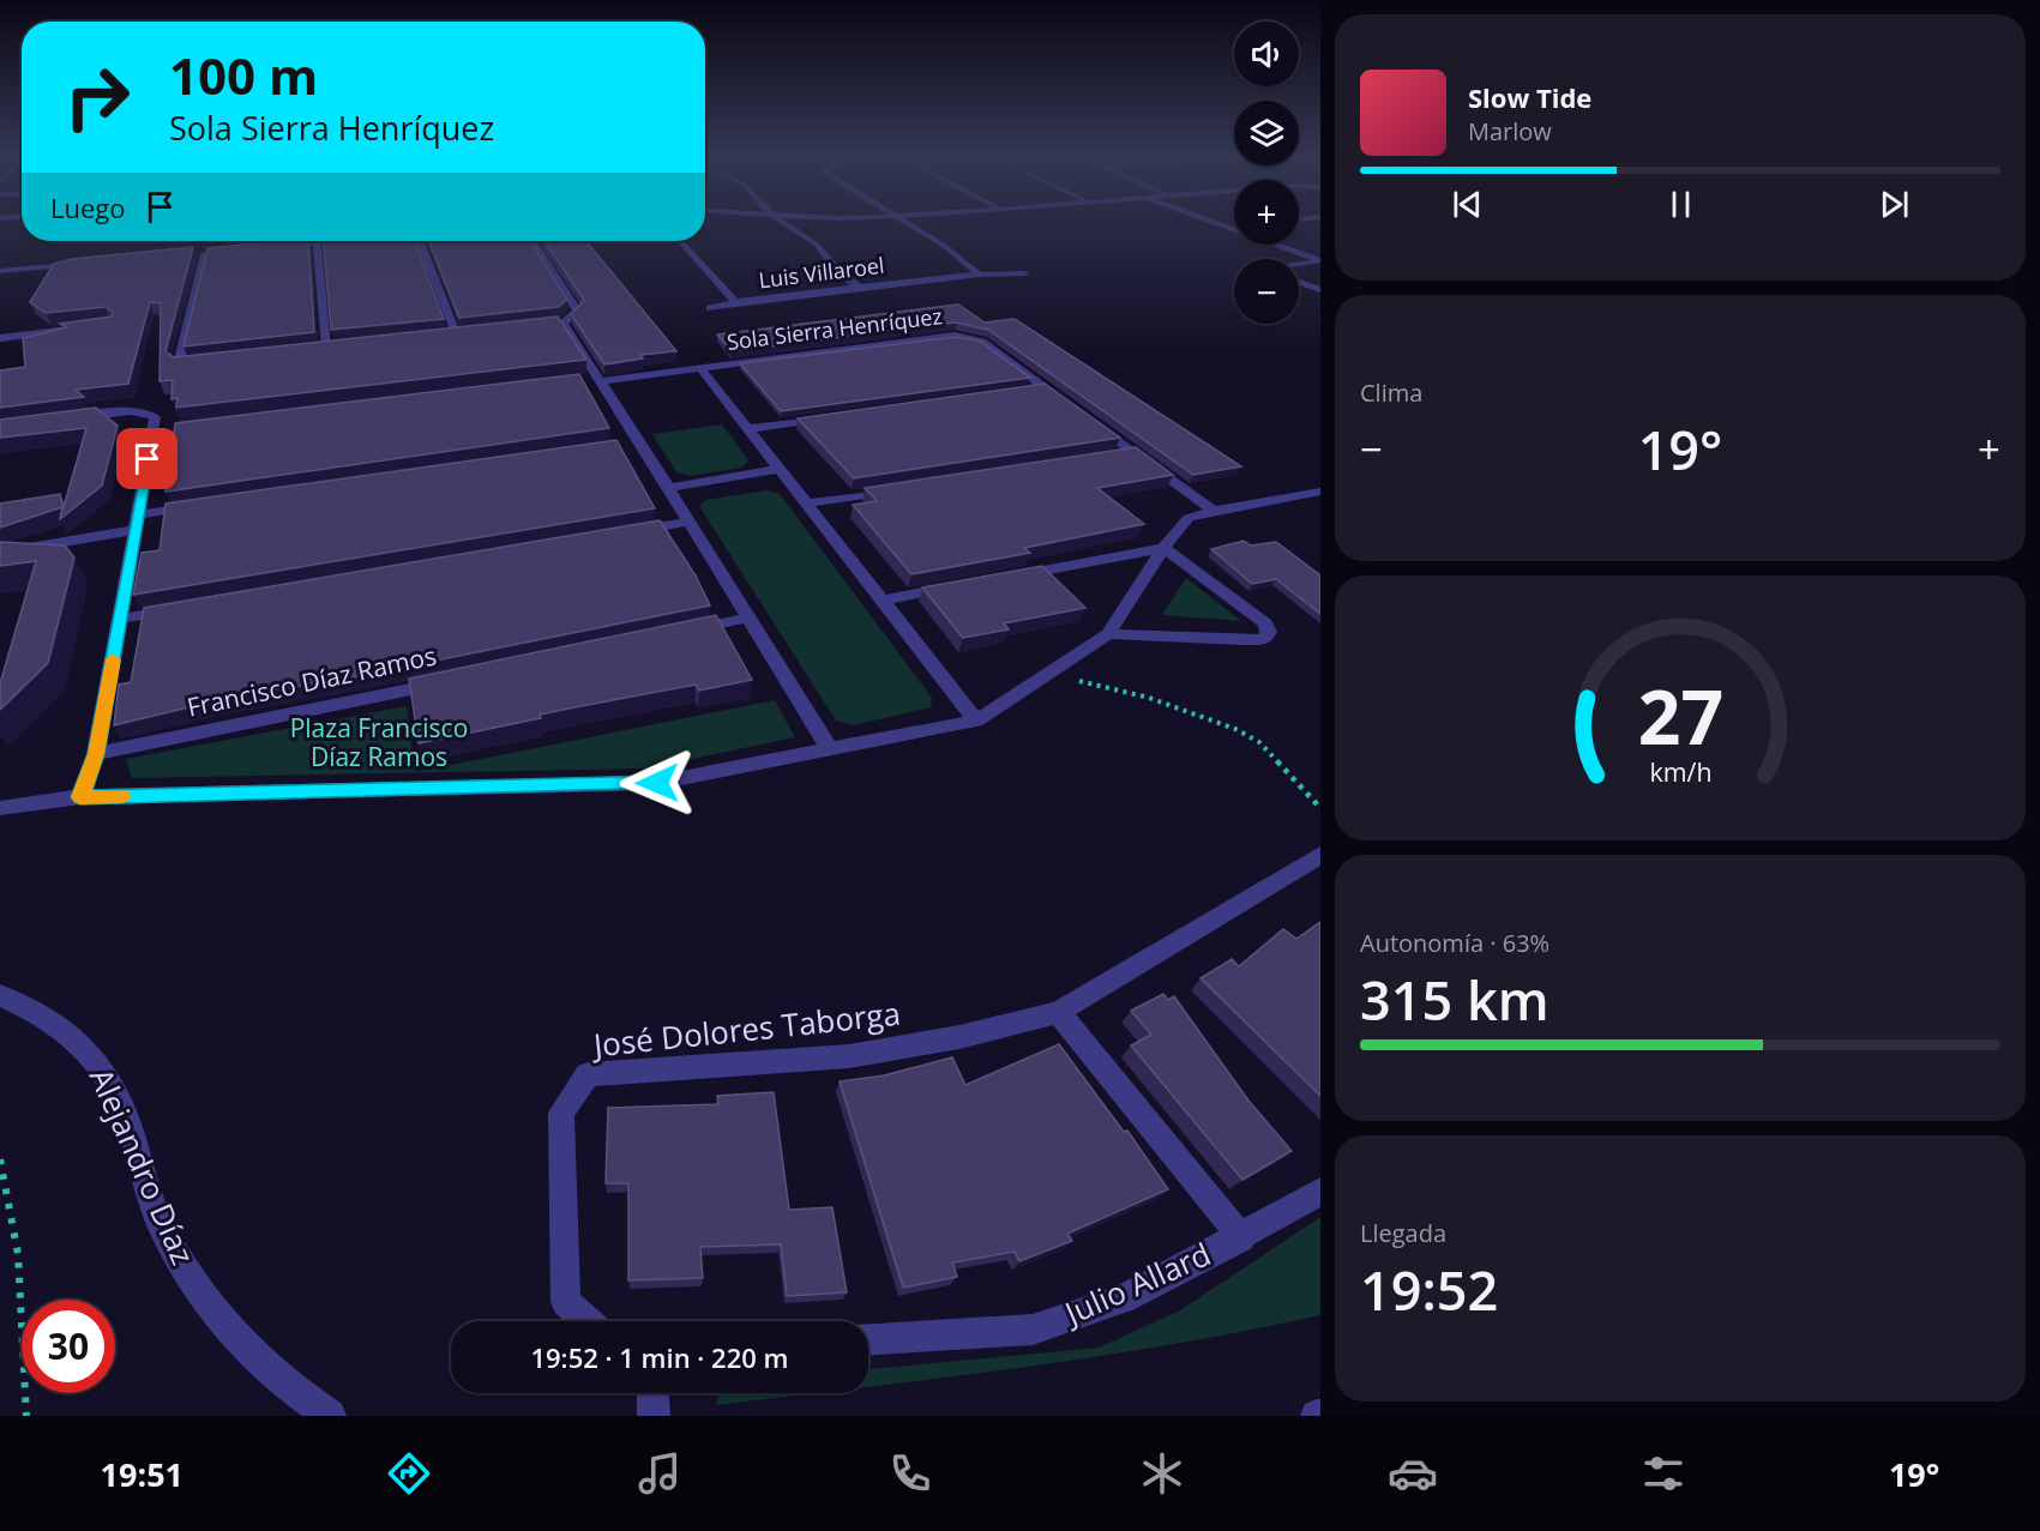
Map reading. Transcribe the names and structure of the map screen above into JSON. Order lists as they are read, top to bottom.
{
  "streets": {
    "street": [
      "Luis Villaroel",
      "Sola Sierra Henríquez",
      "Francisco Díaz Ramos",
      "José Dolores Taborga",
      "Alejandro Díaz",
      "Julio Allard"
    ]
  },
  "parks": ["Plaza Francisco Díaz Ramos"],
  "page": {
    "map_buttons": ["+", "−"],
    "turn": ["100 m", "Sola Sierra Henríquez"],
    "song": ["Slow Tide", "Marlow"],
    "then": "Luego",
    "tile": [
      "Clima",
      ["Autonomía · 63%", "315 km"],
      ["Llegada", "19:52"]
    ],
    "heat": ["−", "19°", "+"],
    "limit": "30",
    "trip": "19:52 · 1 min · 220 m",
    "tabs": ["19:51", "19°"],
    "gauge": ["27", "km/h"]
  }
}
